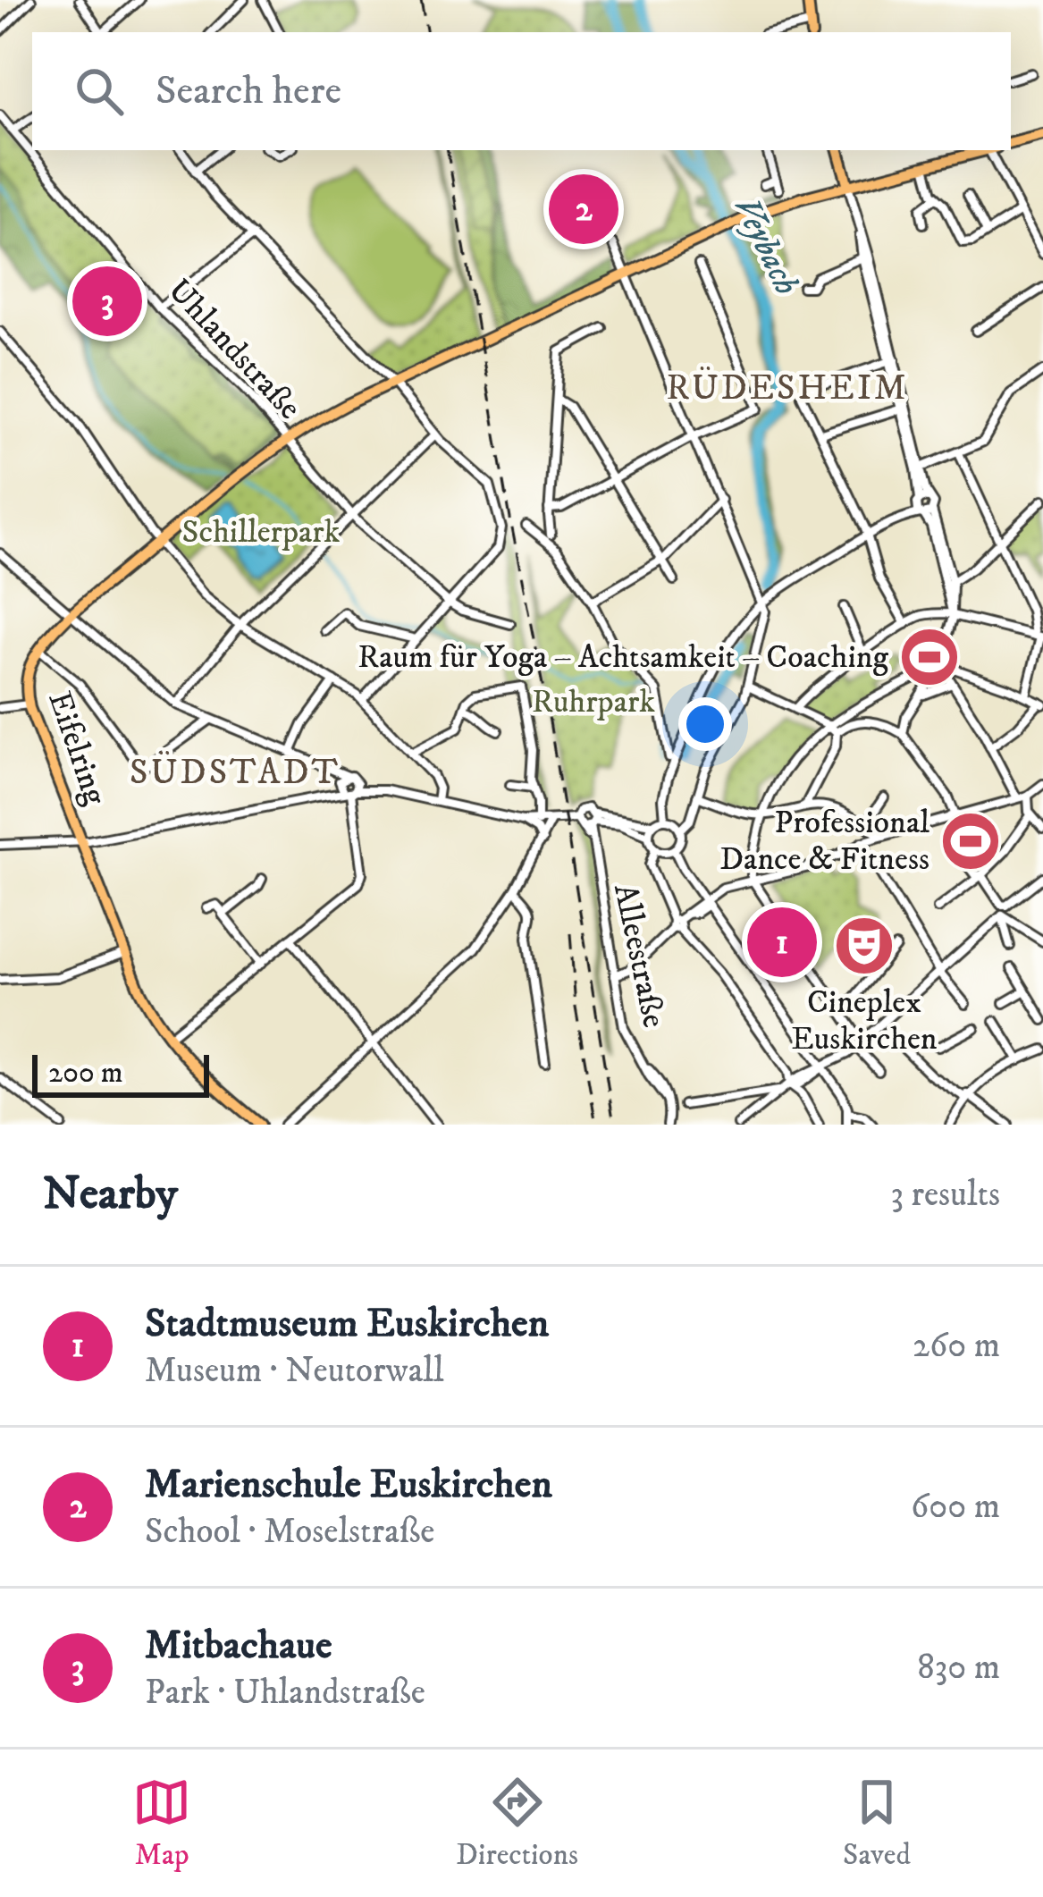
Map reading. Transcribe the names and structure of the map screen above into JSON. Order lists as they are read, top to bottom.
{
  "streets": {
    "main road": ["Eifelring"],
    "street": ["Uhlandstraße", "Alleestraße"]
  },
  "crossings": [
    ["Uhlandstraße", "Eifelring"]
  ],
  "districts": ["RÜDESHEIM", "SÜDSTADT"],
  "water": ["Veybach"],
  "parks": ["Schillerpark", "Ruhrpark"],
  "places": {
    "sports": ["Raum für Yoga – Achtsamkeit – Coaching", "Professional Dance & Fitness"],
    "theatre": ["Cineplex Euskirchen"]
  },
  "scale_bar": "200 m",
  "page": {
    "search": "Search here",
    "pins": ["2", "3", "1"],
    "scale": "200 m",
    "heading": ["Nearby", "3 results"],
    "list": [
      {
        "mark": "1",
        "name": "Stadtmuseum Euskirchen",
        "note": "Museum · Neutorwall",
        "value": "260 m"
      },
      {
        "mark": "2",
        "name": "Marienschule Euskirchen",
        "note": "School · Moselstraße",
        "value": "600 m"
      },
      {
        "mark": "3",
        "name": "Mitbachaue",
        "note": "Park · Uhlandstraße",
        "value": "830 m"
      }
    ],
    "nav": ["Map", "Directions", "Saved"]
  }
}
